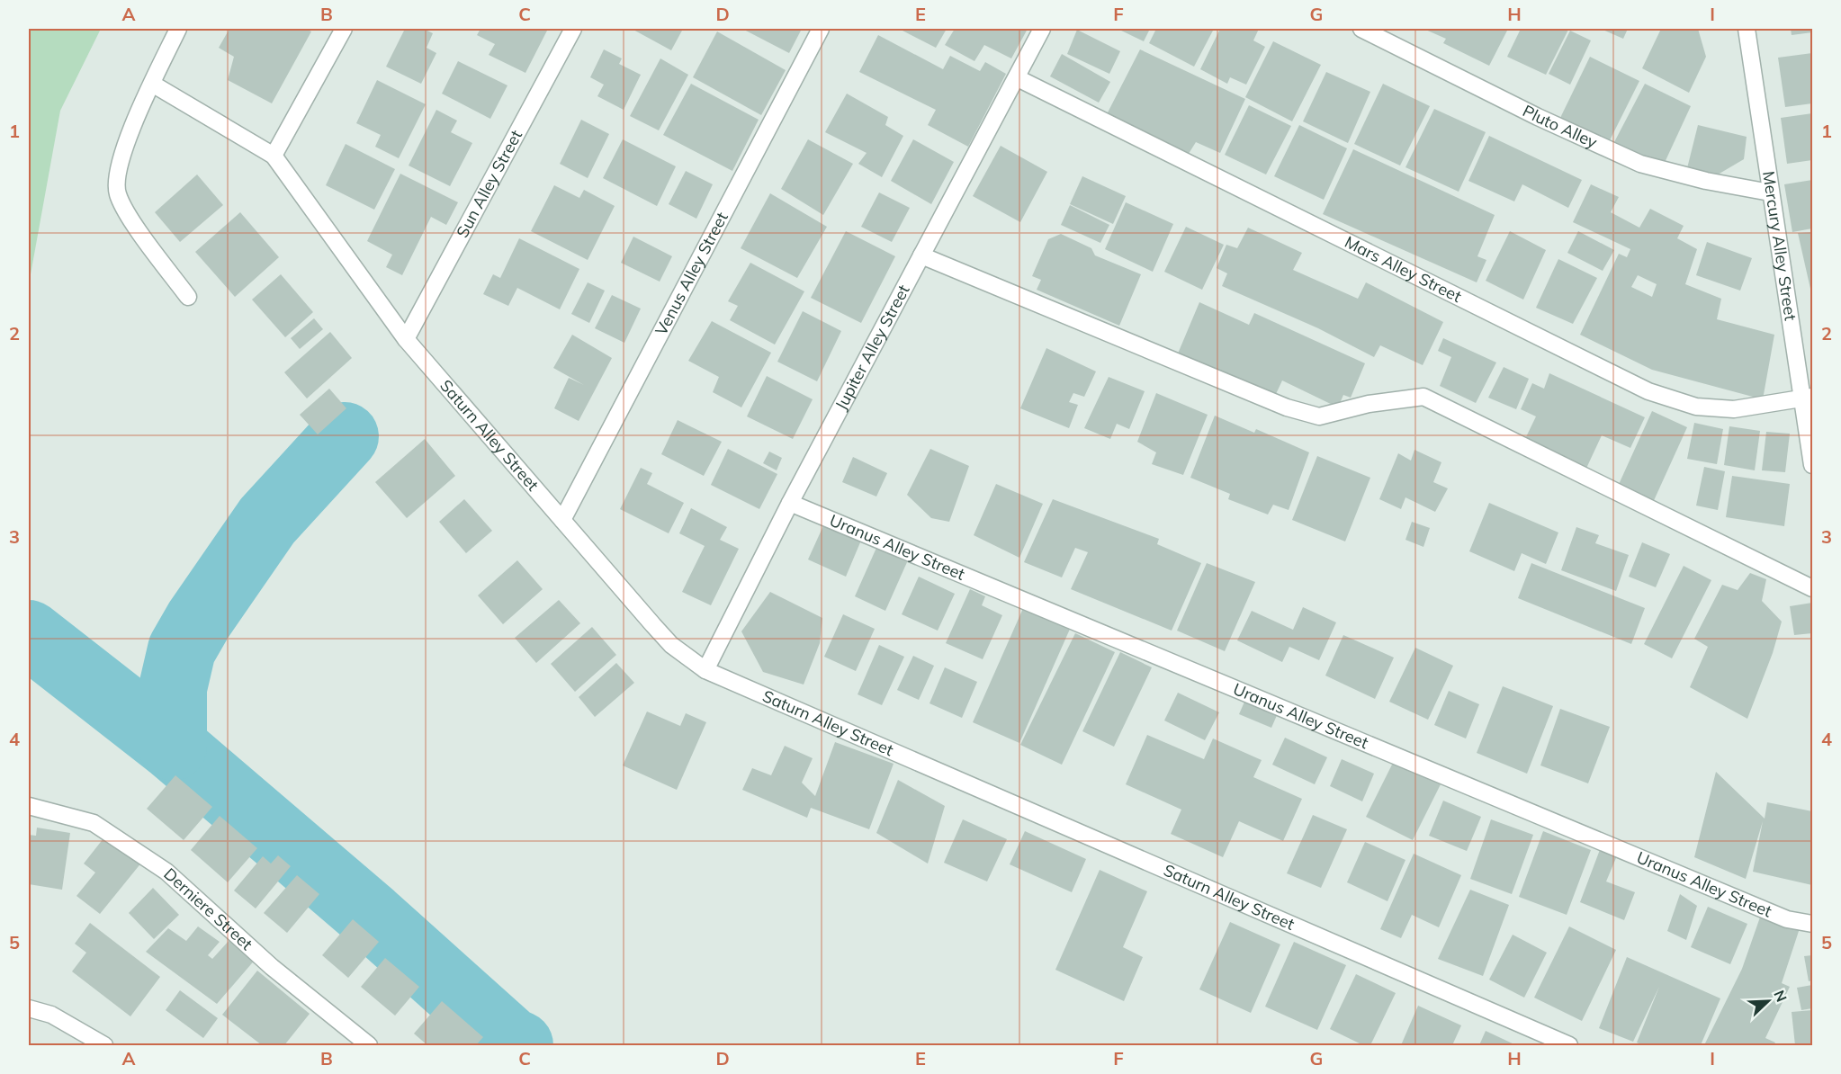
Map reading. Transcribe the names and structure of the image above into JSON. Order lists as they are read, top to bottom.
{
  "streets": {
    "street": [
      "Pluto Alley",
      "Sun Alley Street",
      "Mercury Alley Street",
      "Mars Alley Street",
      "Venus Alley Street",
      "Jupiter Alley Street",
      "Saturn Alley Street",
      "Uranus Alley Street",
      "Derniere Street"
    ]
  },
  "crossings": [
    ["Pluto Alley", "Mercury Alley Street"],
    ["Sun Alley Street", "Saturn Alley Street"],
    ["Mercury Alley Street", "Mars Alley Street"],
    ["Mars Alley Street", "Jupiter Alley Street"],
    ["Venus Alley Street", "Saturn Alley Street"],
    ["Jupiter Alley Street", "Saturn Alley Street"],
    ["Jupiter Alley Street", "Uranus Alley Street"]
  ],
  "north": "top right",
  "grid": {
    "columns": [
      "A",
      "B",
      "C",
      "D",
      "E",
      "F",
      "G",
      "H",
      "I"
    ],
    "rows": [
      "1",
      "2",
      "3",
      "4",
      "5"
    ]
  }
}
